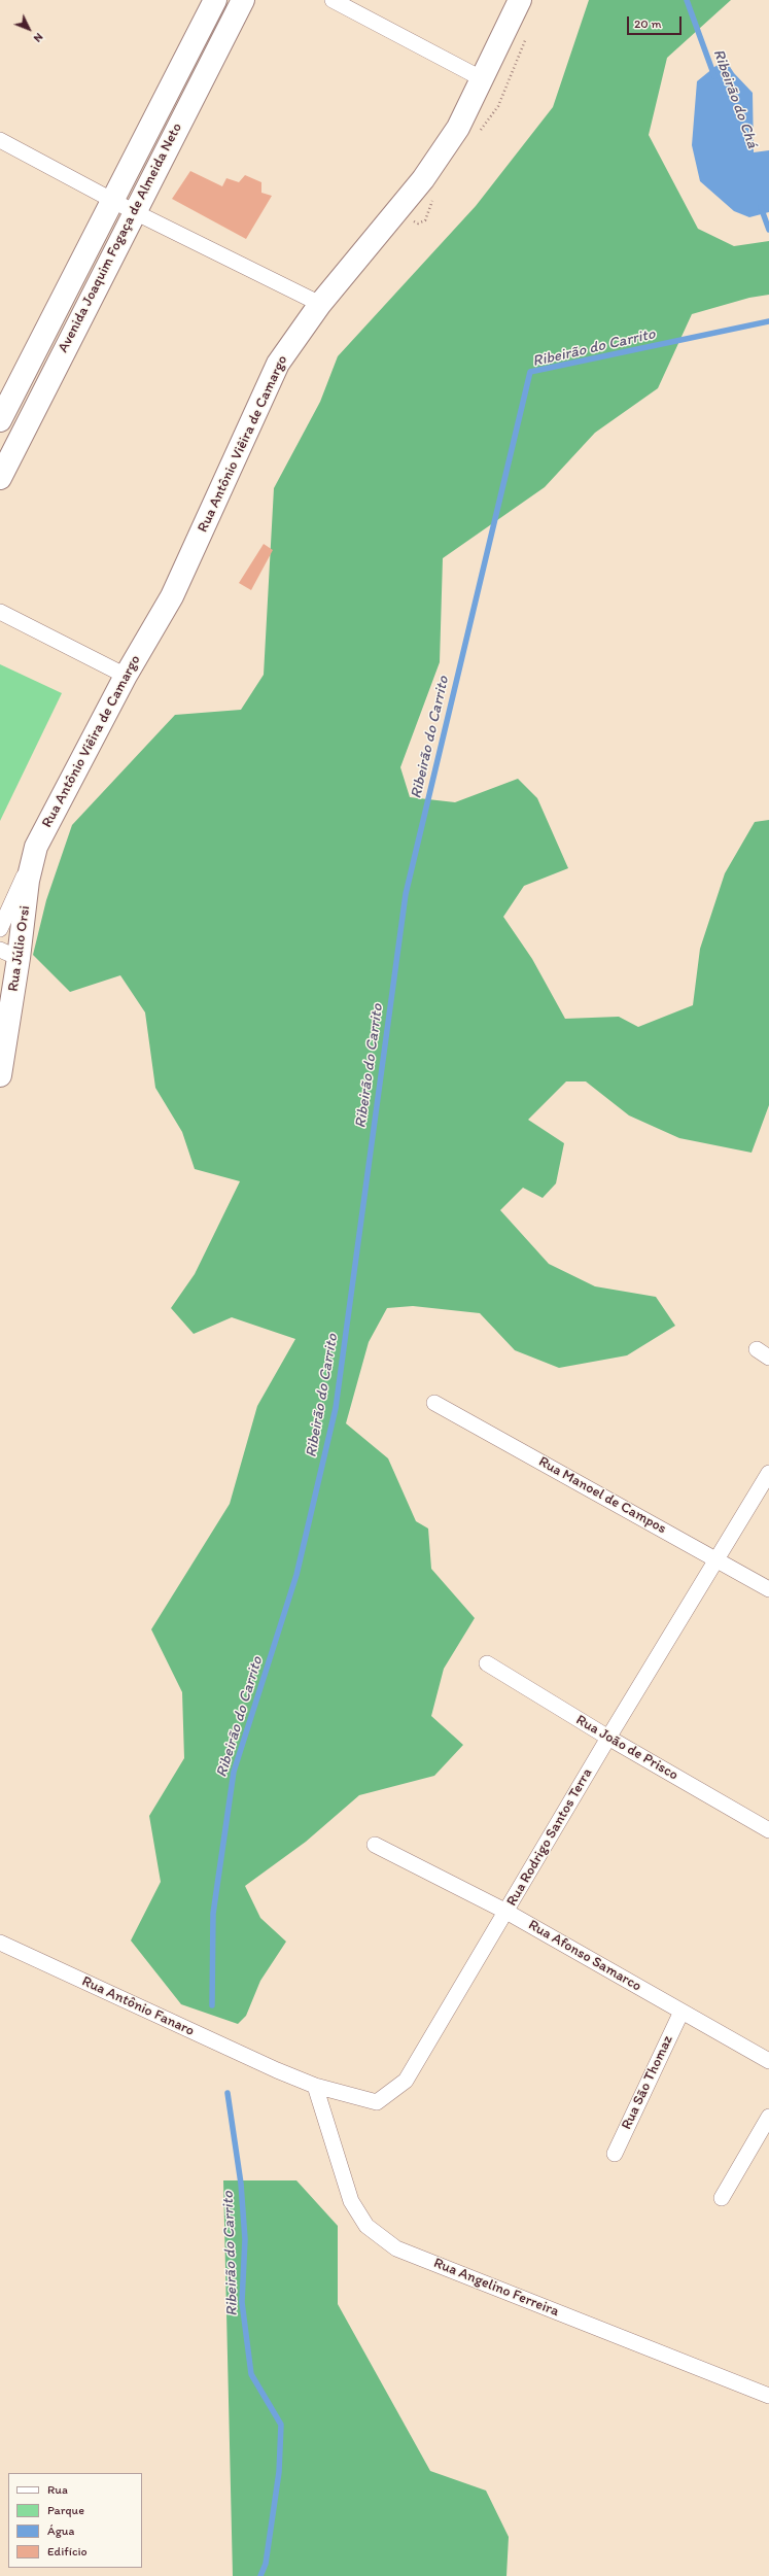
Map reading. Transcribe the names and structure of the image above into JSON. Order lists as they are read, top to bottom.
{
  "streets": {
    "main road": ["Avenida Joaquim Fogaça de Almeida Neto", "Rua Antônio Viêira de Camargo", "Rua Júlio Orsi"],
    "street": [
      "Rua Manoel de Campos",
      "Rua João de Prisco",
      "Rua Rodrigo Santos Terra",
      "Rua Afonso Samarco",
      "Rua Antônio Fanaro",
      "Rua São Thomaz",
      "Rua Angelino Ferreira"
    ]
  },
  "crossings": [
    ["Rua Antônio Viêira de Camargo", "Rua Júlio Orsi"],
    ["Rua Manoel de Campos", "Rua Rodrigo Santos Terra"],
    ["Rua João de Prisco", "Rua Rodrigo Santos Terra"],
    ["Rua Rodrigo Santos Terra", "Rua Afonso Samarco"],
    ["Rua Rodrigo Santos Terra", "Rua Antônio Fanaro"],
    ["Rua Rodrigo Santos Terra", "Rua Angelino Ferreira"],
    ["Rua Afonso Samarco", "Rua São Thomaz"]
  ],
  "water": ["Ribeirão do Chá", "Ribeirão do Carrito"],
  "legend": [
    "Rua",
    "Parque",
    "Água",
    "Edifício"
  ],
  "scale_bar": "20 m",
  "north": "bottom right"
}
